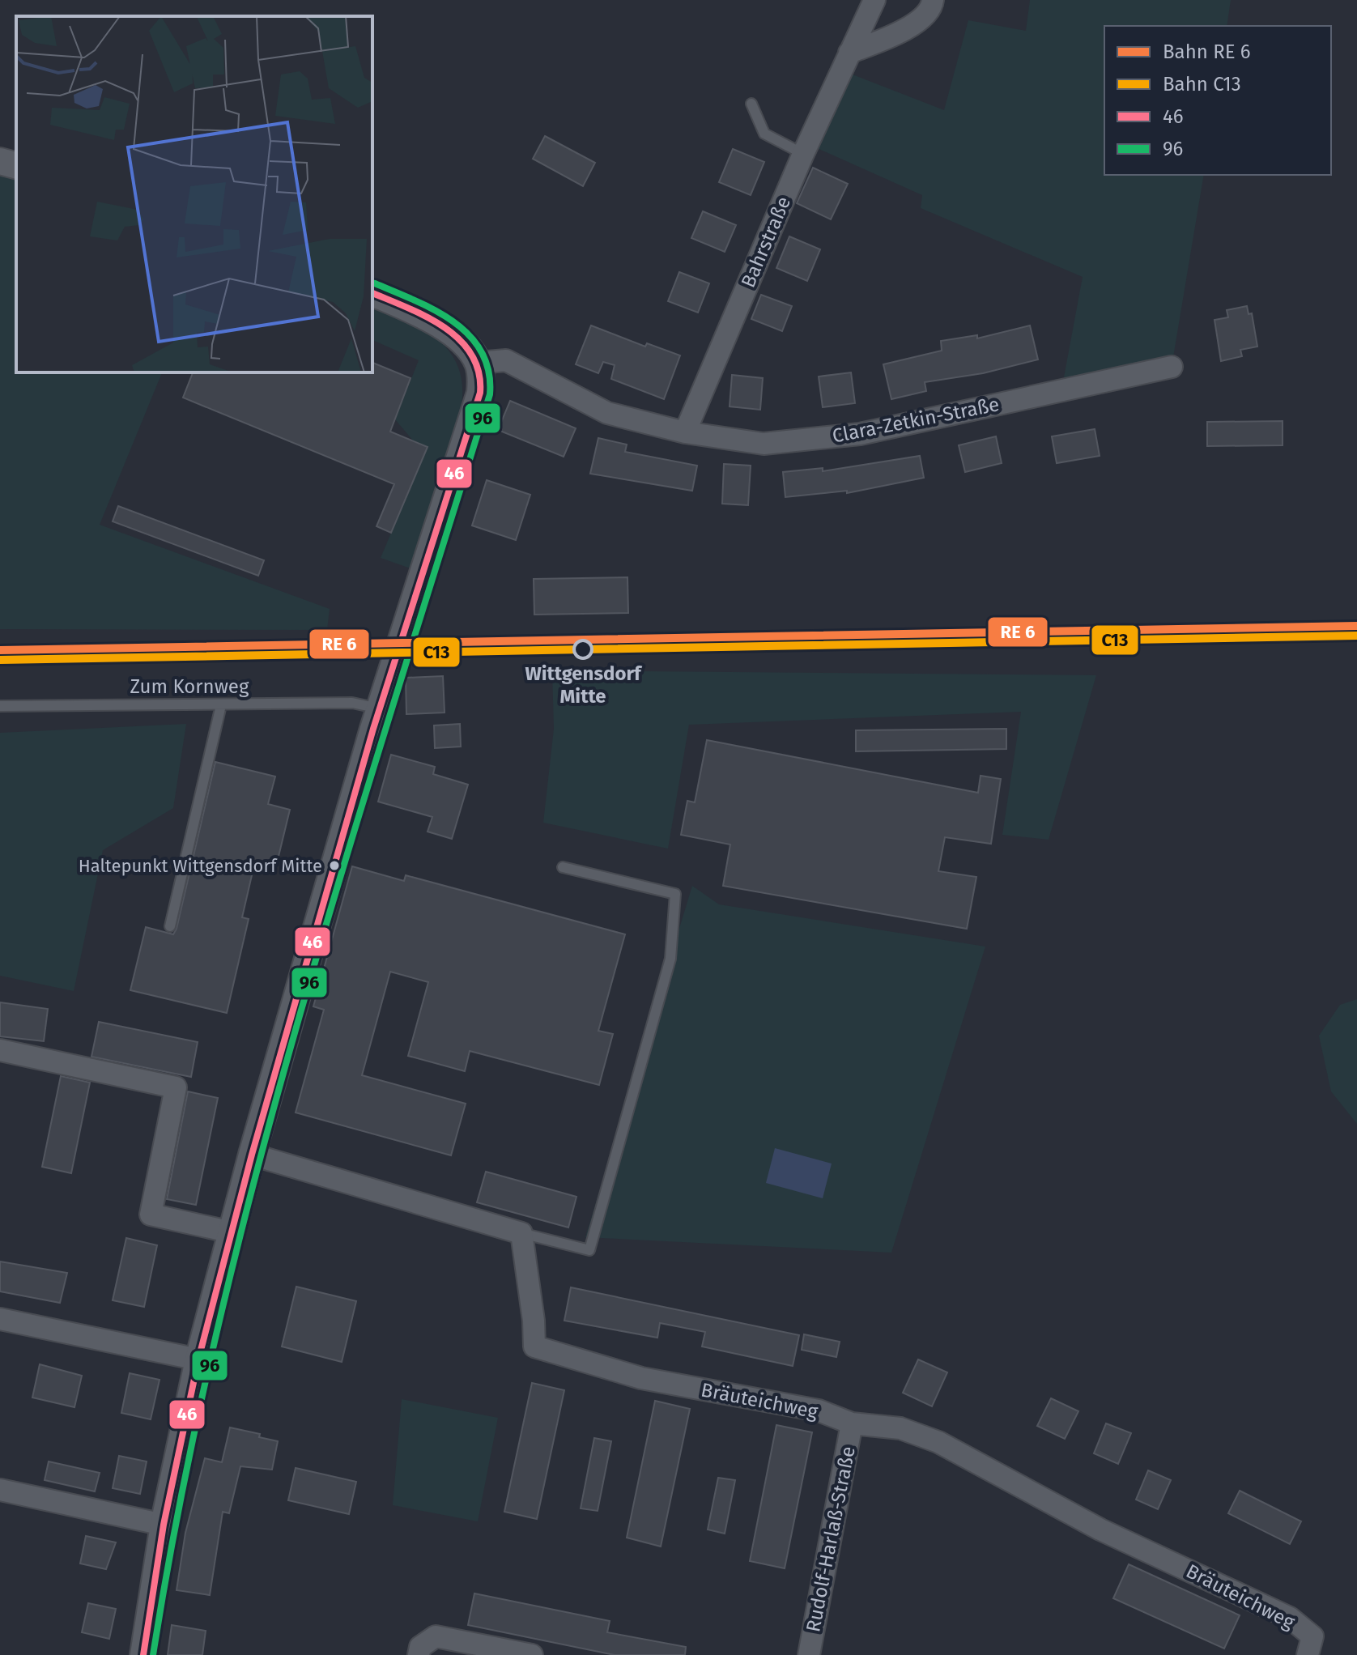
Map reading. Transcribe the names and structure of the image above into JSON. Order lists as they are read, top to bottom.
{
  "streets": {
    "street": [
      "Bahrstraße",
      "Clara-Zetkin-Straße",
      "Bräuteichweg",
      "Rudolf-Harlaß-Straße"
    ],
    "lane": ["Zum Kornweg"]
  },
  "crossings": [
    ["Bahrstraße", "Clara-Zetkin-Straße"],
    ["Bräuteichweg", "Rudolf-Harlaß-Straße"]
  ],
  "places": ["Wittgensdorf Mitte", "Haltepunkt Wittgensdorf Mitte"],
  "lines": ["transit line 96", "transit line 46", "rail line C13"],
  "legend": [
    "Bahn RE 6",
    "Bahn C13",
    "46",
    "96"
  ]
}
